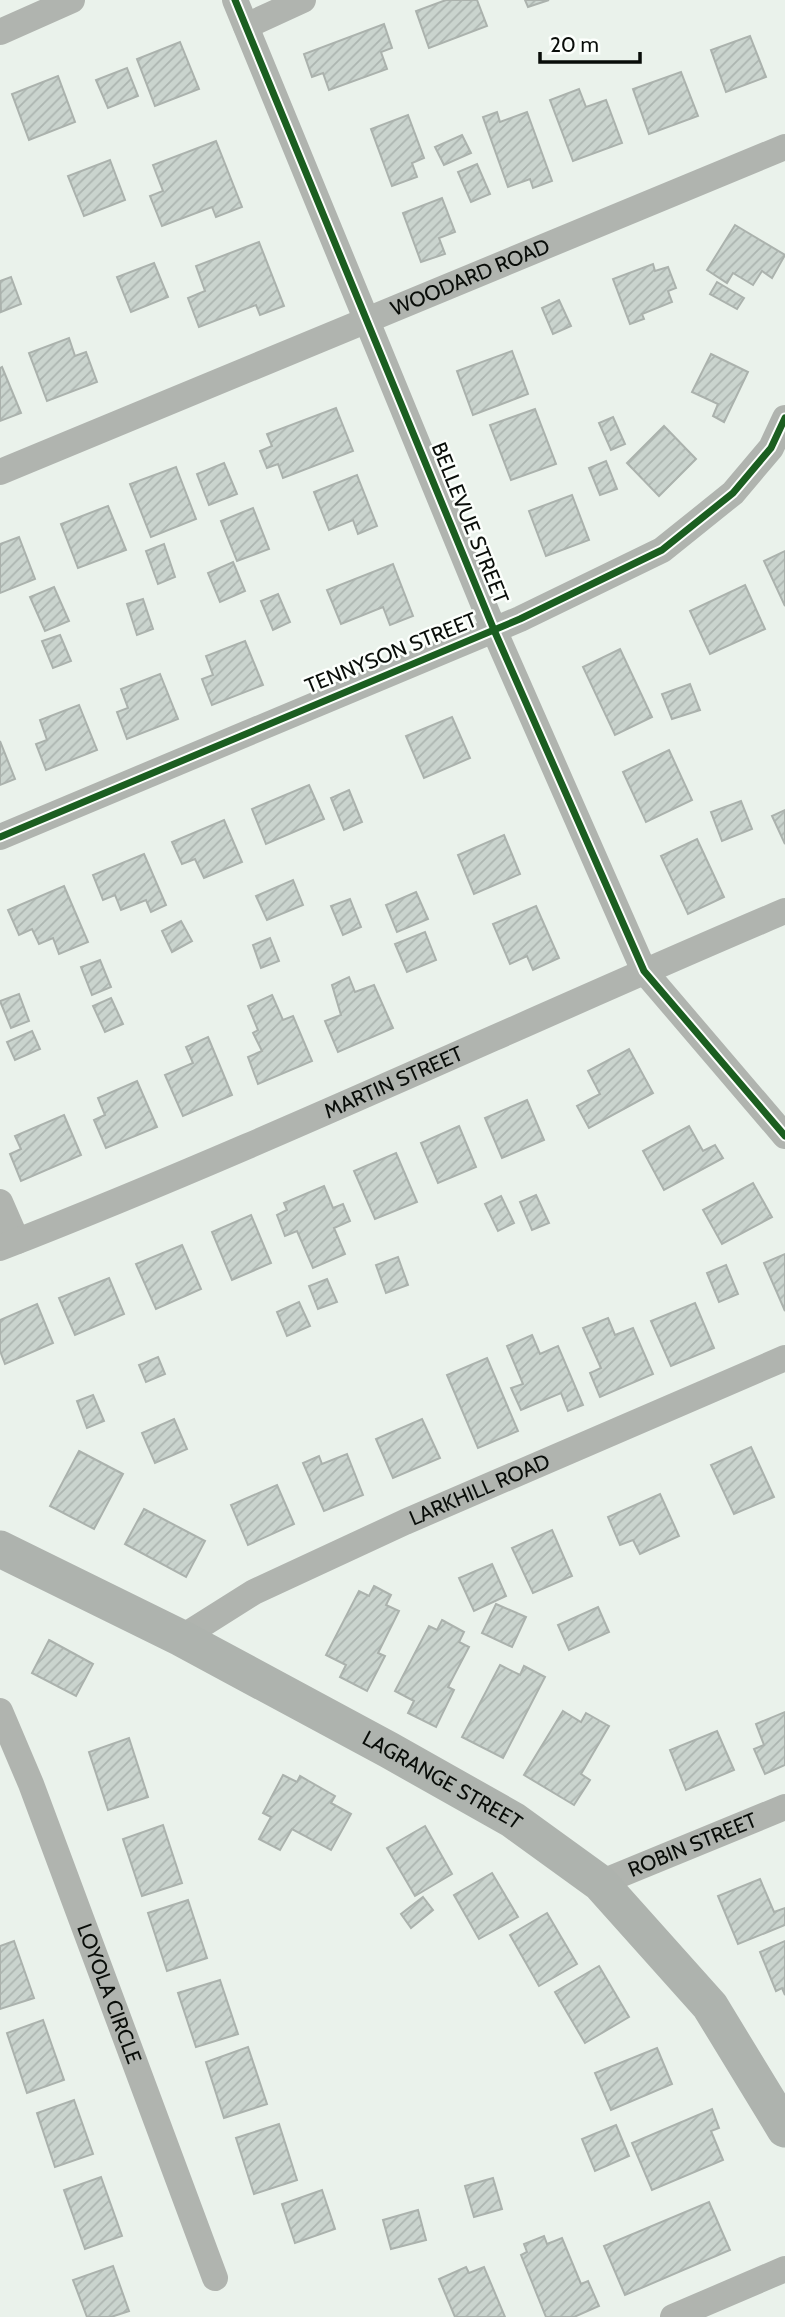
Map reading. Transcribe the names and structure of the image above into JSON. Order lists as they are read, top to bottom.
{
  "streets": {
    "main road": ["LAGRANGE STREET"],
    "street": [
      "WOODARD ROAD",
      "BELLEVUE STREET",
      "TENNYSON STREET",
      "MARTIN STREET",
      "LARKHILL ROAD",
      "ROBIN STREET",
      "LOYOLA CIRCLE"
    ]
  },
  "crossings": [
    ["WOODARD ROAD", "BELLEVUE STREET"],
    ["BELLEVUE STREET", "TENNYSON STREET"],
    ["BELLEVUE STREET", "MARTIN STREET"],
    ["LARKHILL ROAD", "LAGRANGE STREET"],
    ["LAGRANGE STREET", "ROBIN STREET"]
  ],
  "scale_bar": "20 m"
}
